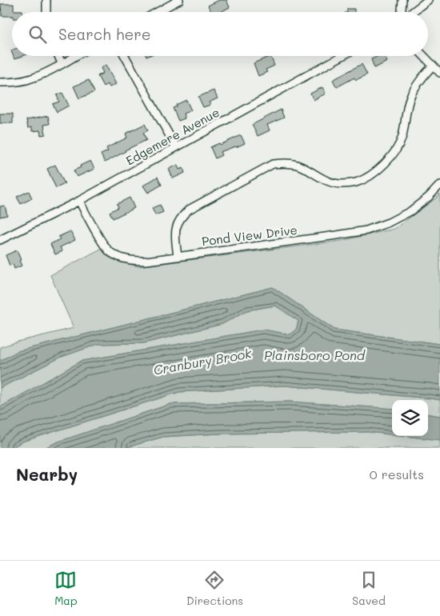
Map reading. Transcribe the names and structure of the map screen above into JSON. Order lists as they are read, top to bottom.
{
  "streets": {
    "street": ["Edgemere Avenue", "Pond View Drive"]
  },
  "crossings": [
    ["Edgemere Avenue", "Pond View Drive"]
  ],
  "water": ["Plainsboro Pond", "Cranbury Brook"],
  "page": {
    "search": "Search here",
    "heading": ["Nearby", "0 results"],
    "nav": ["Map", "Directions", "Saved"]
  }
}
